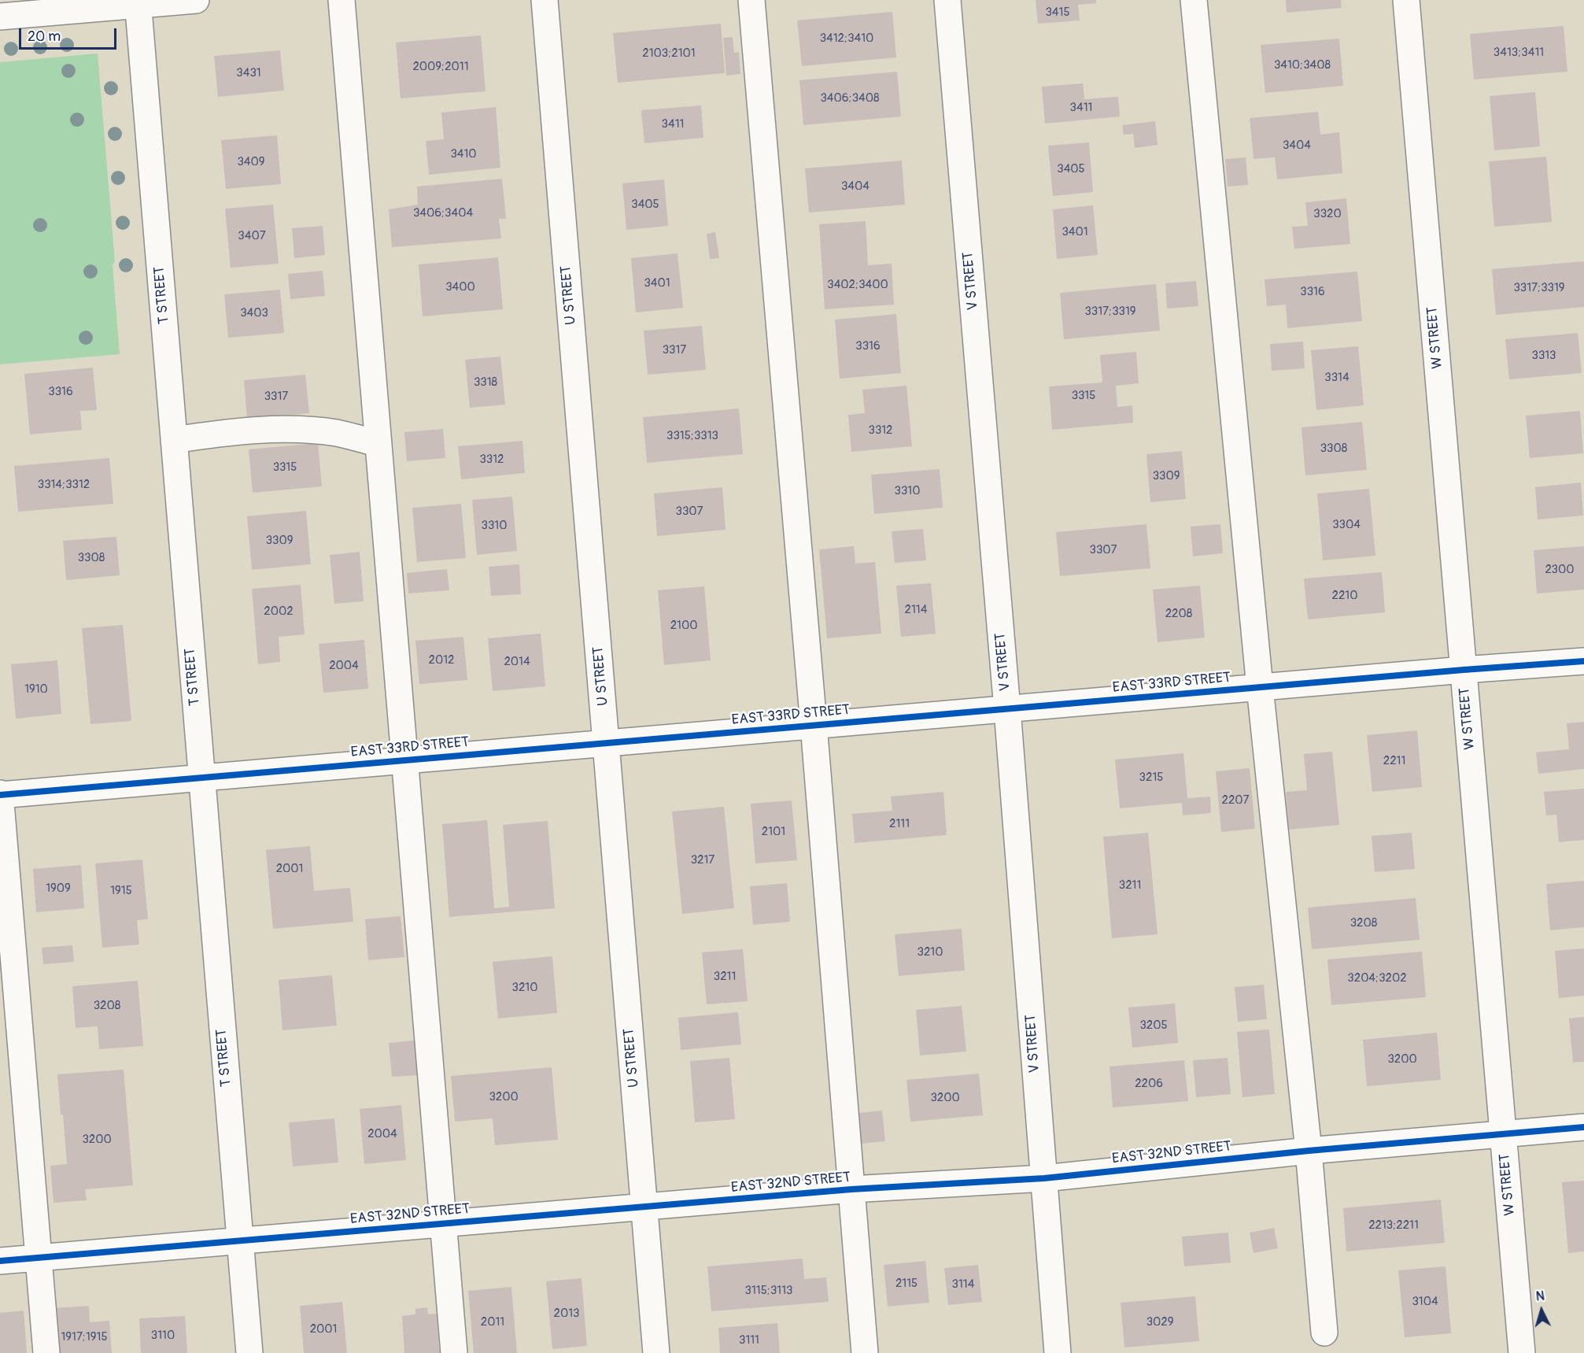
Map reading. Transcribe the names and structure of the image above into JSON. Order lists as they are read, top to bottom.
{
  "streets": {
    "street": [
      "V STREET",
      "T STREET",
      "U STREET",
      "W STREET",
      "EAST 33RD STREET",
      "EAST 32ND STREET"
    ]
  },
  "crossings": [
    ["V STREET", "EAST 33RD STREET"],
    ["V STREET", "EAST 32ND STREET"],
    ["T STREET", "EAST 33RD STREET"],
    ["T STREET", "EAST 32ND STREET"],
    ["U STREET", "EAST 33RD STREET"],
    ["U STREET", "EAST 32ND STREET"],
    ["W STREET", "EAST 33RD STREET"],
    ["W STREET", "EAST 32ND STREET"]
  ],
  "house_numbers": [
    "3415",
    "3412;3410",
    "3413;3411",
    "2103;2101",
    "3410;3408",
    "2009;2011",
    "3431",
    "3406;3408",
    "3411",
    "3411",
    "3404",
    "3410",
    "3409",
    "3405",
    "3404",
    "3405",
    "3406;3404",
    "3320",
    "3401",
    "3407",
    "3401",
    "3402;3400",
    "3400",
    "3317;3319",
    "3316",
    "3317;3319",
    "3403",
    "3316",
    "3317",
    "3313",
    "3314",
    "3318",
    "3316",
    "3315",
    "3317",
    "3312",
    "3315;3313",
    "3308",
    "3312",
    "3315",
    "3309",
    "3314;3312",
    "3310",
    "3307",
    "3304",
    "3310",
    "3309",
    "3307",
    "3308",
    "2300",
    "2210",
    "2114",
    "2002",
    "2208",
    "2100",
    "2012",
    "2014",
    "2004",
    "1910",
    "2211",
    "3215",
    "2207",
    "2111",
    "2101",
    "3217",
    "2001",
    "3211",
    "1909",
    "1915",
    "3208",
    "3210",
    "3211",
    "3204;3202",
    "3210",
    "3208",
    "3205",
    "3200",
    "2206",
    "3200",
    "3200",
    "2004",
    "3200",
    "2213;2211",
    "2115",
    "3114",
    "3115;3113",
    "3104",
    "2013",
    "2011",
    "3029",
    "2001",
    "3110",
    "1917;1915",
    "3111"
  ],
  "scale_bar": "20 m",
  "north": "top"
}
